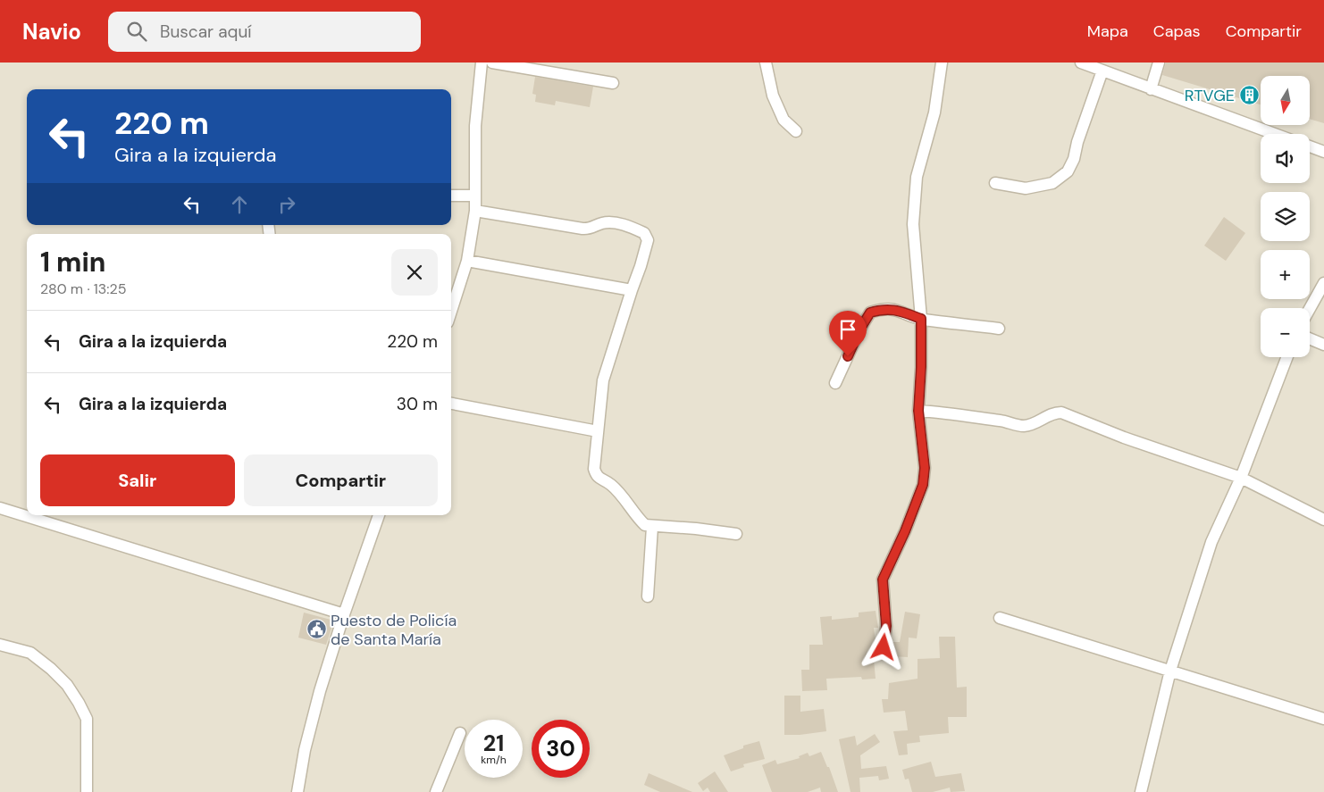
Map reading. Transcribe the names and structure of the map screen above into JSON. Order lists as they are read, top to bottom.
{
  "places": {
    "building": ["RTVGE"],
    "public building": ["Puesto de Policía de Santa María"]
  },
  "north": "bottom",
  "page": {
    "header": "Navio",
    "search": "Buscar aquí",
    "nav": ["Mapa", "Capas", "Compartir"],
    "map_buttons": ["+", "−"],
    "turn": ["220 m", "Gira a la izquierda"],
    "heading": ["1 min", "280 m · 13:25"],
    "list": [
      {
        "name": "Gira a la izquierda",
        "value": "220 m"
      },
      {
        "name": "Gira a la izquierda",
        "value": "30 m"
      }
    ],
    "buttons": ["Salir", "Compartir"],
    "speed": "21 km/h",
    "limit": "30"
  }
}
